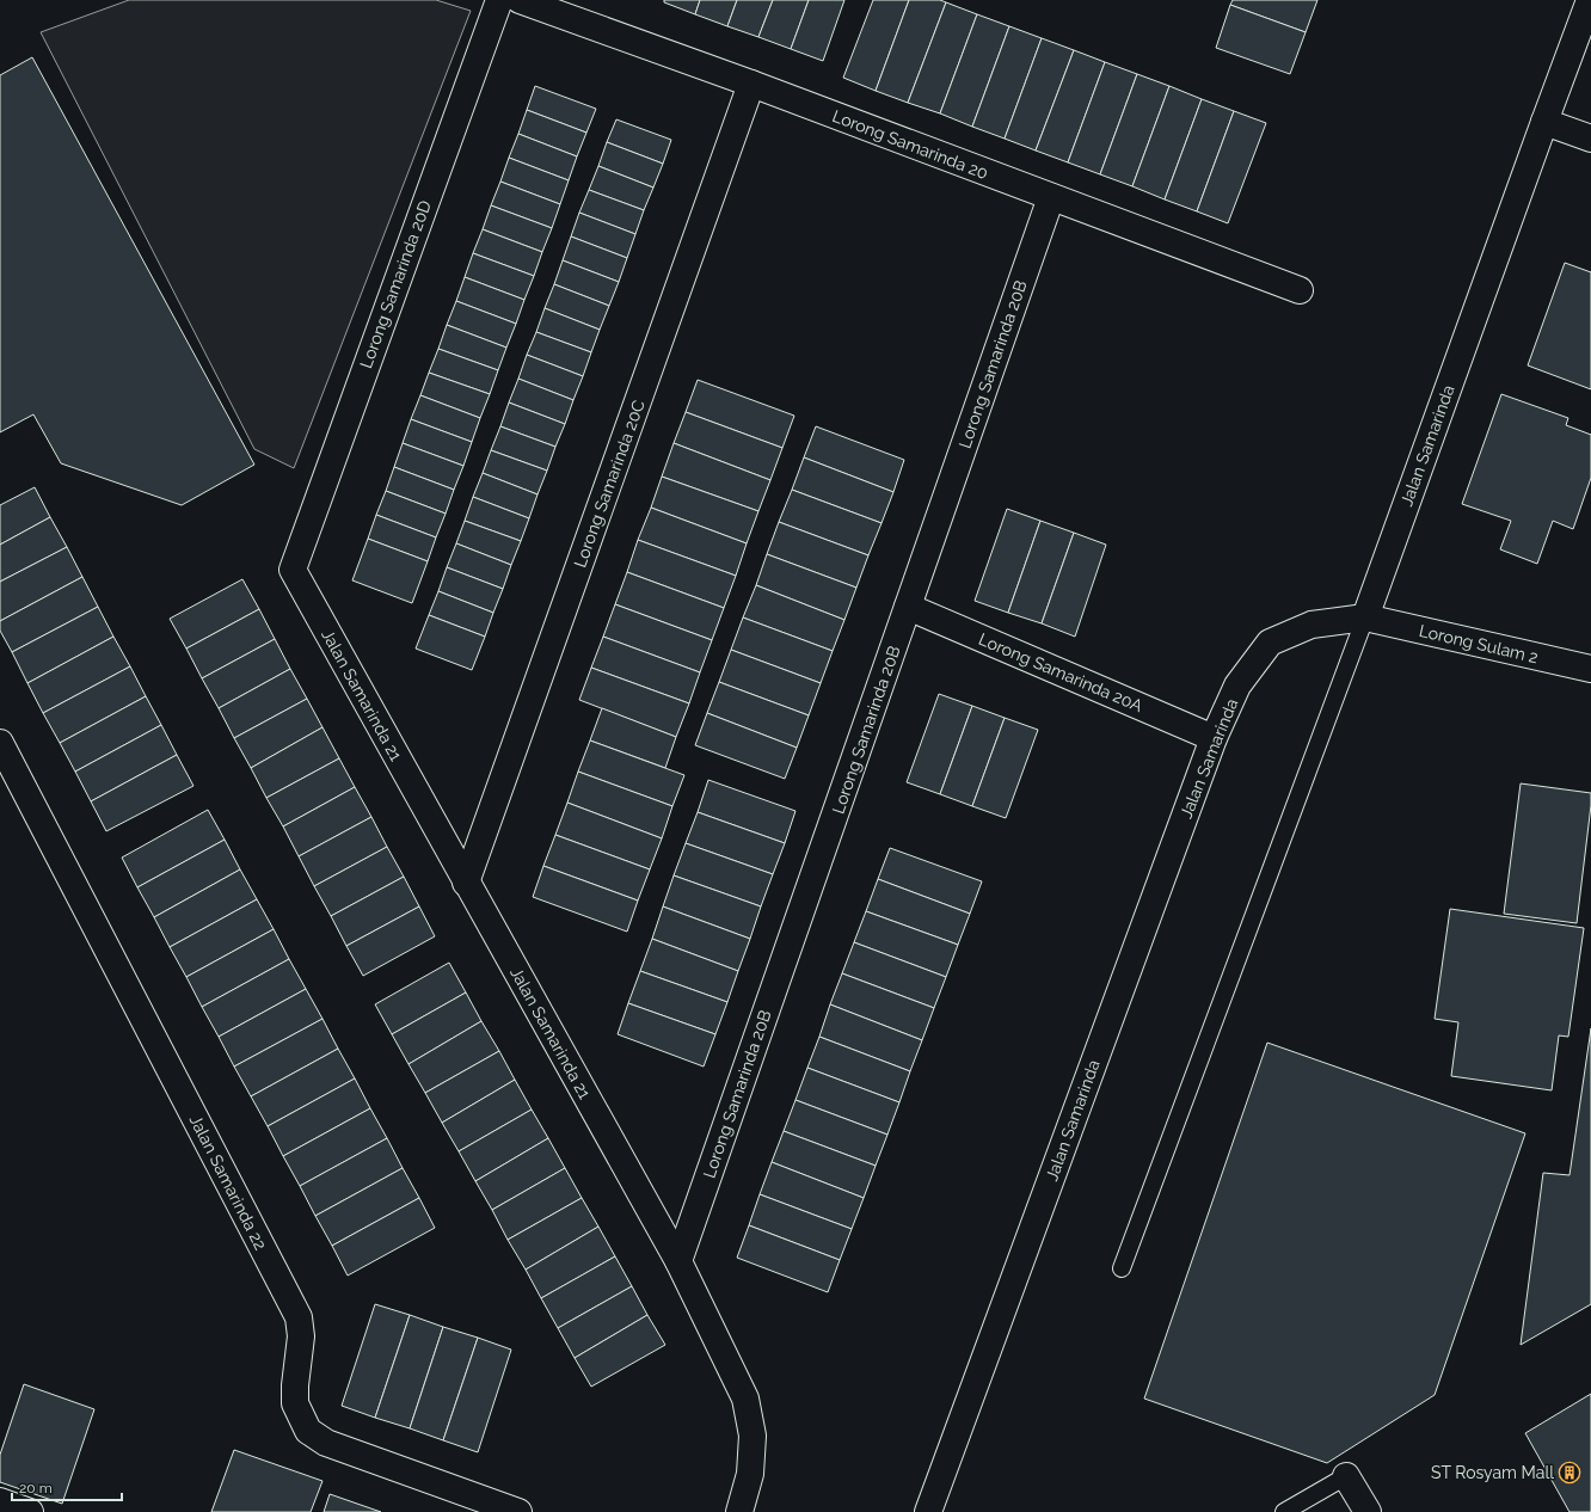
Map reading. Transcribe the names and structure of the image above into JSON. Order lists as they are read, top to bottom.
{
  "streets": {
    "street": [
      "Lorong Samarinda 20",
      "Lorong Samarinda 20D",
      "Lorong Samarinda 20B",
      "Jalan Samarinda",
      "Lorong Samarinda 20C",
      "Lorong Sulam 2",
      "Lorong Samarinda 20A",
      "Jalan Samarinda 21",
      "Jalan Samarinda 22"
    ]
  },
  "crossings": [
    ["Lorong Samarinda 20", "Lorong Samarinda 20B"],
    ["Lorong Samarinda 20", "Lorong Samarinda 20C"],
    ["Lorong Samarinda 20D", "Jalan Samarinda 21"],
    ["Lorong Samarinda 20B", "Lorong Samarinda 20A"],
    ["Lorong Samarinda 20B", "Jalan Samarinda 21"],
    ["Jalan Samarinda", "Lorong Sulam 2"],
    ["Jalan Samarinda", "Lorong Samarinda 20A"],
    ["Lorong Samarinda 20C", "Jalan Samarinda 21"]
  ],
  "places": {
    "building": ["ST Rosyam Mall"]
  },
  "scale_bar": "20 m"
}
